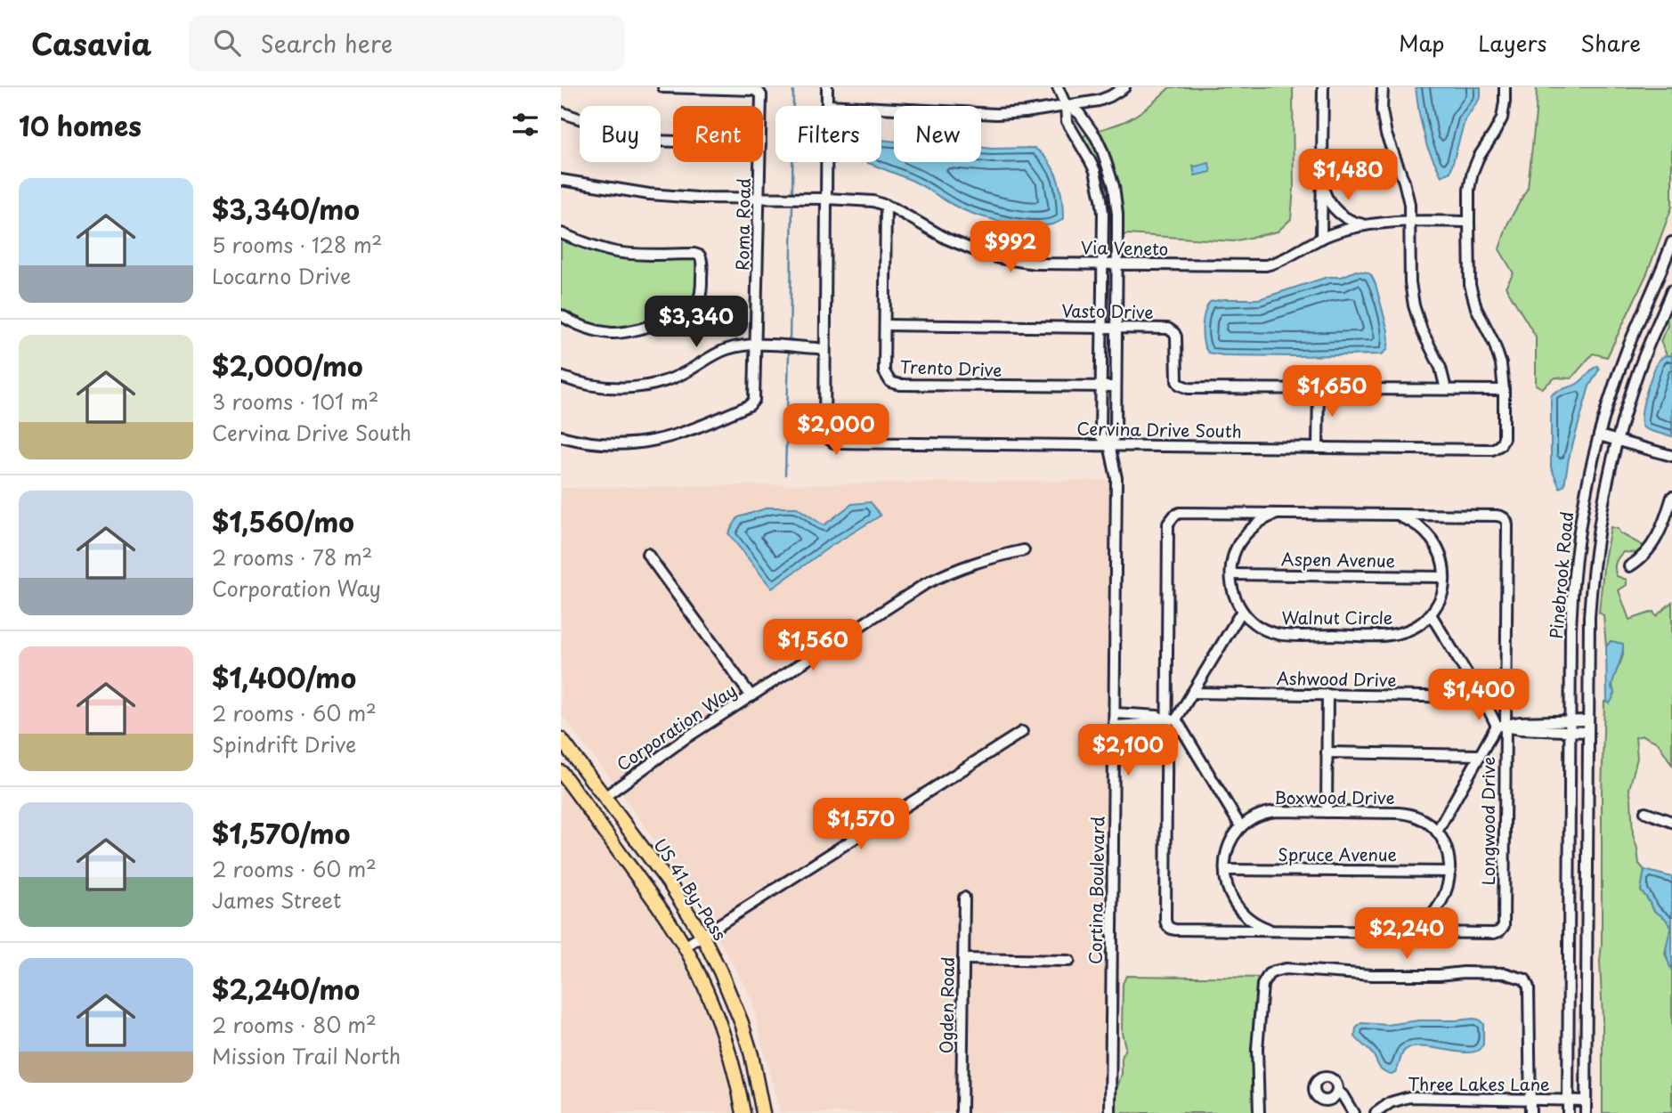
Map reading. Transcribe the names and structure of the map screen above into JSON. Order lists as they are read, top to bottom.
{
  "streets": {
    "main road": ["US 41 By-Pass"],
    "street": [
      "Roma Road",
      "Via Veneto",
      "Vasto Drive",
      "Trento Drive",
      "Cervina Drive South",
      "Aspen Avenue",
      "Pinebrook Road",
      "Walnut Circle",
      "Ashwood Drive",
      "Corporation Way",
      "Boxwood Drive",
      "Longwood Drive",
      "Spruce Avenue",
      "Cortina Boulevard",
      "Ogden Road",
      "Three Lakes Lane"
    ]
  },
  "crossings": [
    ["Roma Road", "Via Veneto"],
    ["Via Veneto", "Trento Drive"],
    ["Via Veneto", "Cervina Drive South"],
    ["Via Veneto", "Cortina Boulevard"],
    ["Vasto Drive", "Trento Drive"],
    ["Vasto Drive", "Cervina Drive South"],
    ["Vasto Drive", "Cortina Boulevard"],
    ["Trento Drive", "Cortina Boulevard"],
    ["Cervina Drive South", "Cortina Boulevard"],
    ["Pinebrook Road", "Three Lakes Lane"],
    ["Corporation Way", "US 41 By-Pass"]
  ],
  "page": {
    "header": "Casavia",
    "search": "Search here",
    "nav": ["Map", "Layers", "Share"],
    "heading": "10 homes",
    "chip": [
      "Buy",
      "Rent",
      "Filters",
      "New"
    ],
    "price": [
      "$1,480",
      "$992",
      "$3,340",
      "$1,650",
      "$2,000",
      "$1,560",
      "$1,400",
      "$2,100",
      "$1,570",
      "$2,240"
    ],
    "list": [
      {
        "name": "$3,340/mo",
        "note": "5 rooms · 128 m² · Locarno Drive"
      },
      {
        "name": "$2,000/mo",
        "note": "3 rooms · 101 m² · Cervina Drive South"
      },
      {
        "name": "$1,560/mo",
        "note": "2 rooms · 78 m² · Corporation Way"
      },
      {
        "name": "$1,400/mo",
        "note": "2 rooms · 60 m² · Spindrift Drive"
      },
      {
        "name": "$1,570/mo",
        "note": "2 rooms · 60 m² · James Street"
      },
      {
        "name": "$2,240/mo",
        "note": "2 rooms · 80 m² · Mission Trail North"
      }
    ]
  }
}
